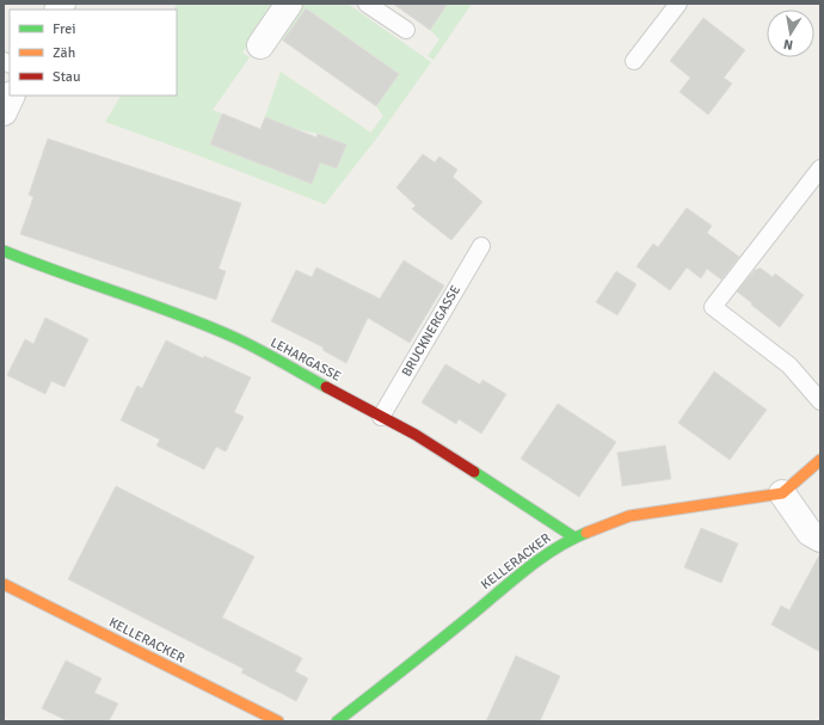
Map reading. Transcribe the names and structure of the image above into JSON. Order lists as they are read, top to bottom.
{
  "streets": {
    "street": ["LEHARGASSE", "KELLERACKER"],
    "lane": ["BRUCKNERGASSE"]
  },
  "crossings": [
    ["BRUCKNERGASSE", "LEHARGASSE"],
    ["LEHARGASSE", "KELLERACKER"]
  ],
  "legend": ["Frei", "Zäh", "Stau"],
  "north": "bottom"
}
